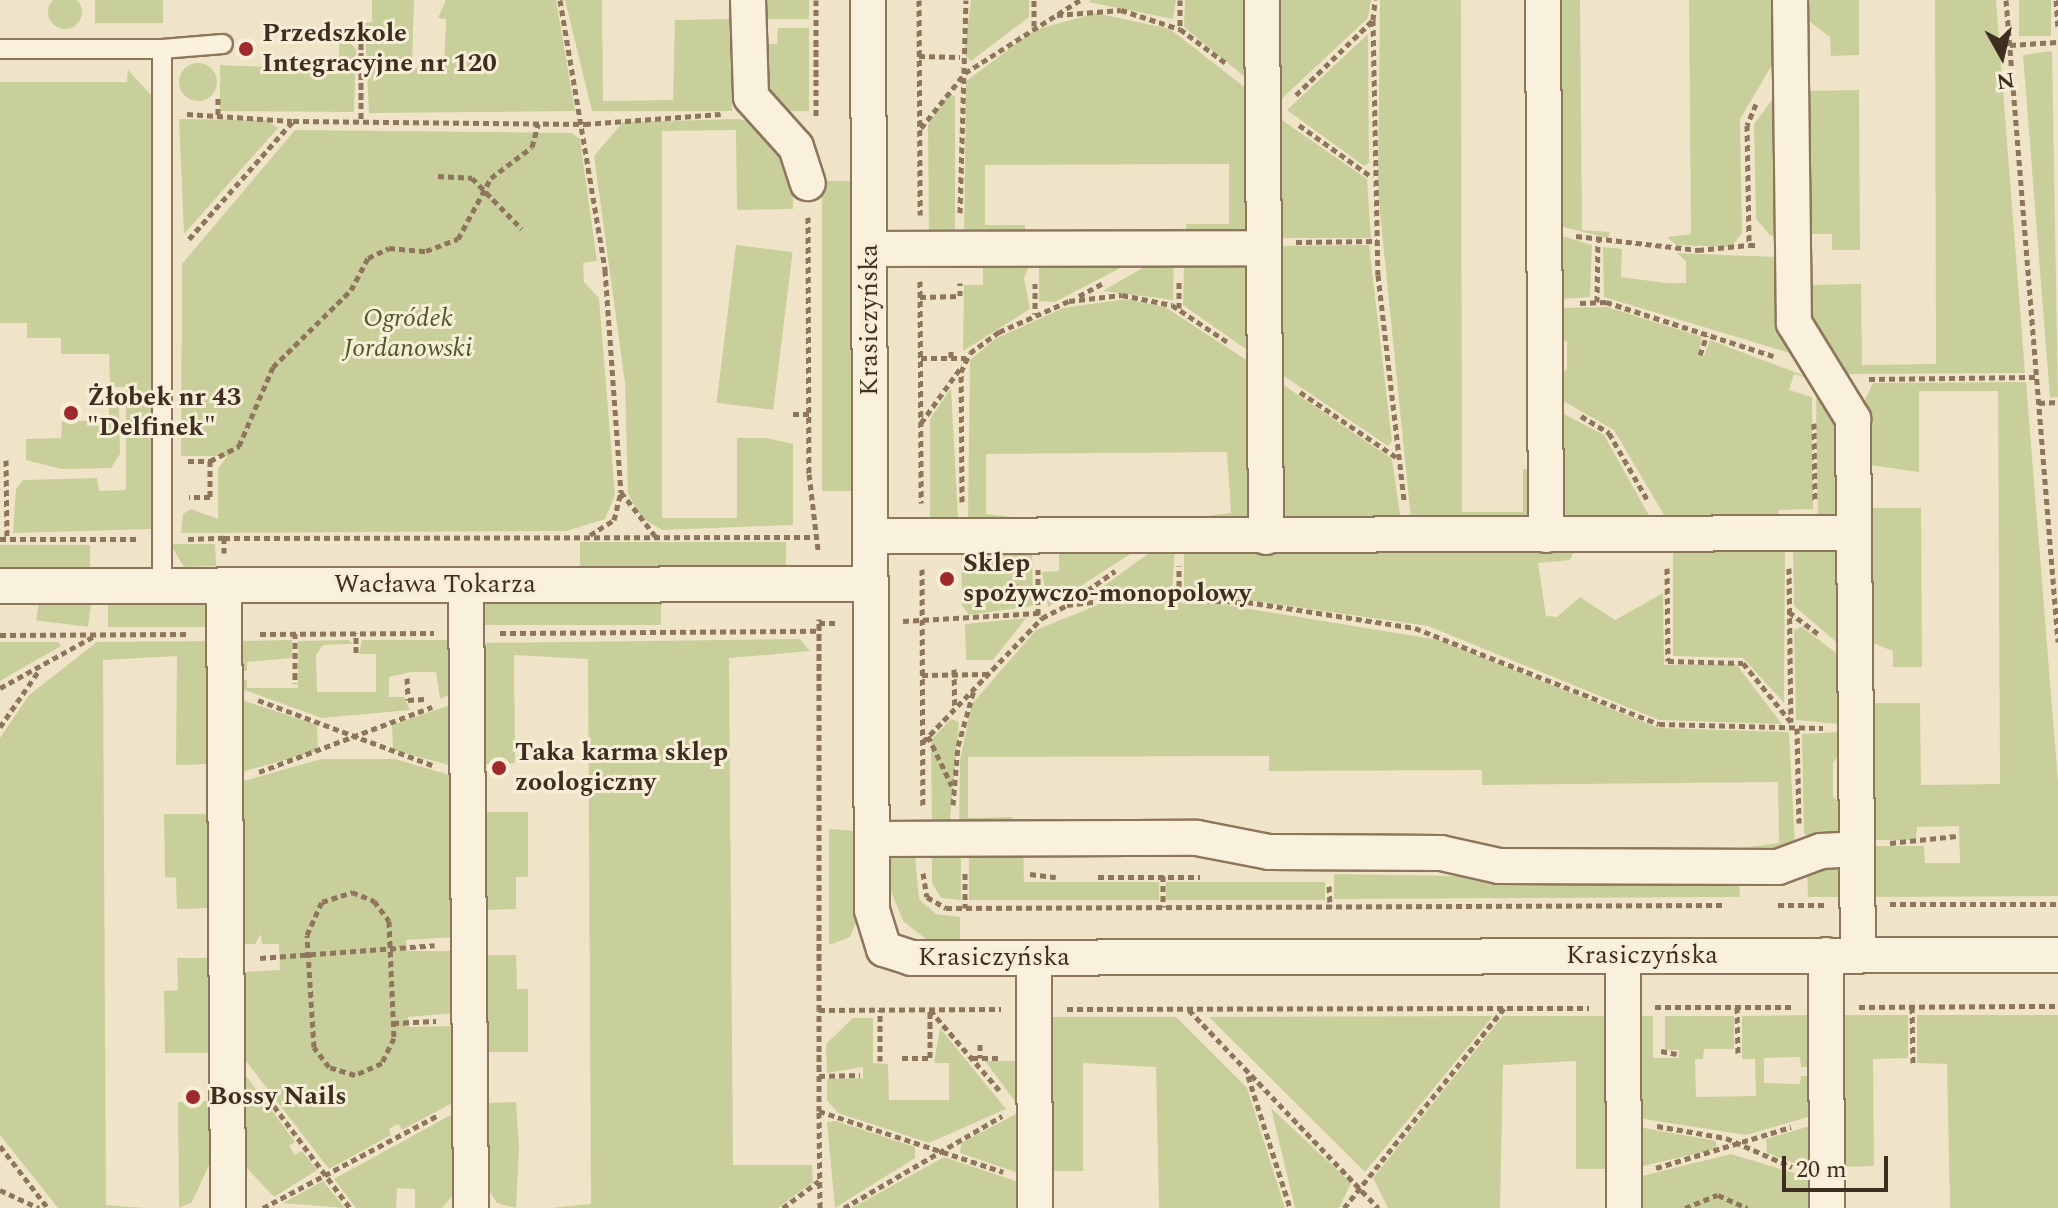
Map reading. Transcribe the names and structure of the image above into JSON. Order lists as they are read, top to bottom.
{
  "streets": {
    "street": ["Krasiczyńska", "Wacława Tokarza"]
  },
  "crossings": [
    ["Krasiczyńska", "Wacława Tokarza"]
  ],
  "parks": ["Ogródek Jordanowski"],
  "places": [
    "Przedszkole Integracyjne nr 120",
    "Żłobek nr 43 \"Delfinek\"",
    "Sklep spożywczo-monopolowy",
    "Taka karma sklep zoologiczny",
    "Bossy Nails"
  ],
  "scale_bar": "20 m",
  "north": "bottom"
}
